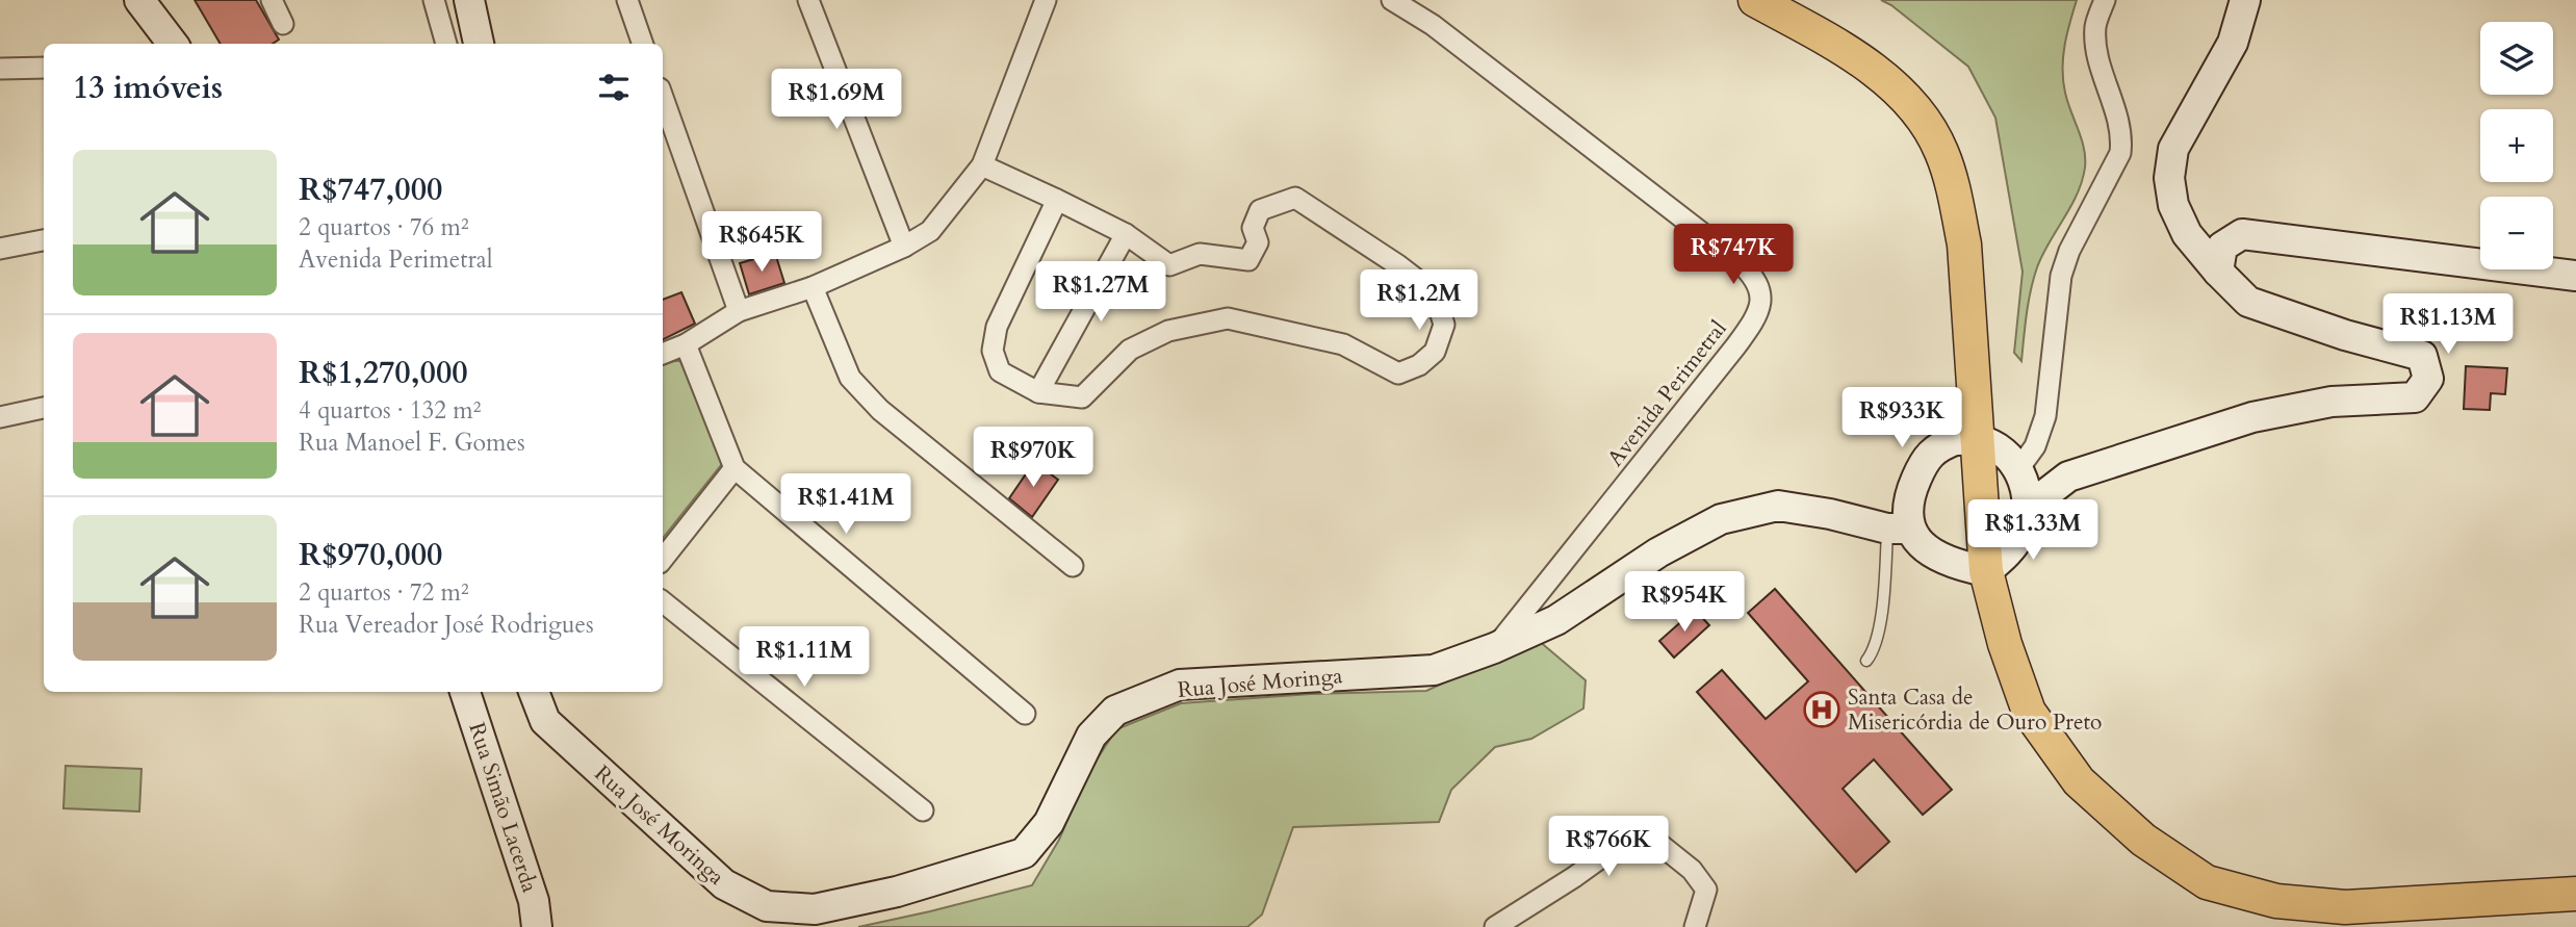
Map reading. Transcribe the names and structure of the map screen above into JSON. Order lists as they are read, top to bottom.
{
  "streets": {
    "street": ["Avenida Perimetral", "Rua José Moringa", "Rua Simão Lacerda"]
  },
  "crossings": [
    ["Avenida Perimetral", "Rua José Moringa"]
  ],
  "places": {
    "hospital": ["Santa Casa de Misericórdia de Ouro Preto"]
  },
  "page": {
    "map_buttons": ["+", "−"],
    "heading": "13 imóveis",
    "price": [
      "R$1.69M",
      "R$645K",
      "R$747K",
      "R$1.27M",
      "R$1.2M",
      "R$1.13M",
      "R$933K",
      "R$970K",
      "R$1.41M",
      "R$1.33M",
      "R$954K",
      "R$1.11M",
      "R$766K"
    ],
    "list": [
      {
        "name": "R$747,000",
        "note": "2 quartos · 76 m² · Avenida Perimetral"
      },
      {
        "name": "R$1,270,000",
        "note": "4 quartos · 132 m² · Rua Manoel F. Gomes"
      },
      {
        "name": "R$970,000",
        "note": "2 quartos · 72 m² · Rua Vereador José Rodrigues"
      }
    ]
  }
}
